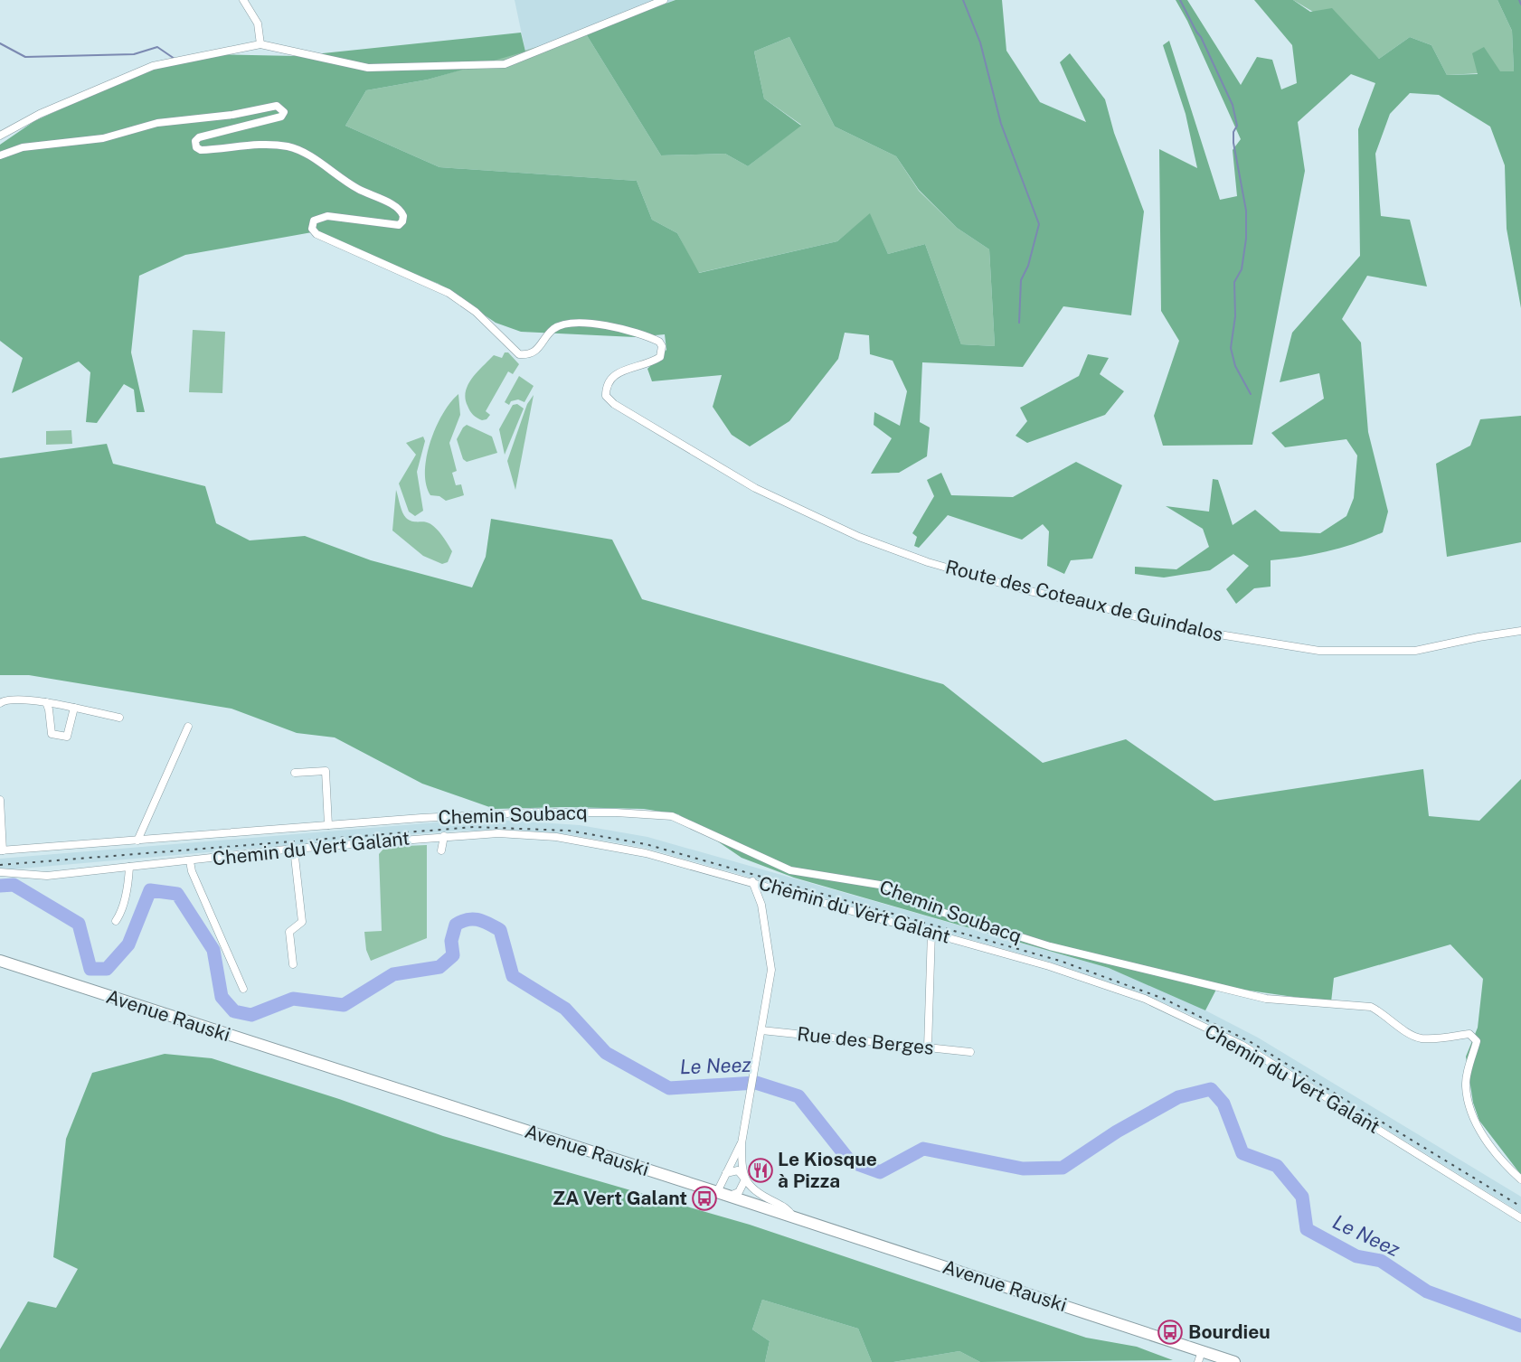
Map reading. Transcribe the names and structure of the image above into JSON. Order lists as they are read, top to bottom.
{
  "streets": {
    "main road": ["Avenue Rauski"],
    "street": [
      "Route des Coteaux de Guindalos",
      "Chemin Soubacq",
      "Chemin du Vert Galant",
      "Rue des Berges"
    ]
  },
  "water": ["Le Neez"],
  "places": {
    "restaurant": ["Le Kiosque à Pizza"],
    "bus stop": ["ZA Vert Galant", "Bourdieu"]
  }
}
